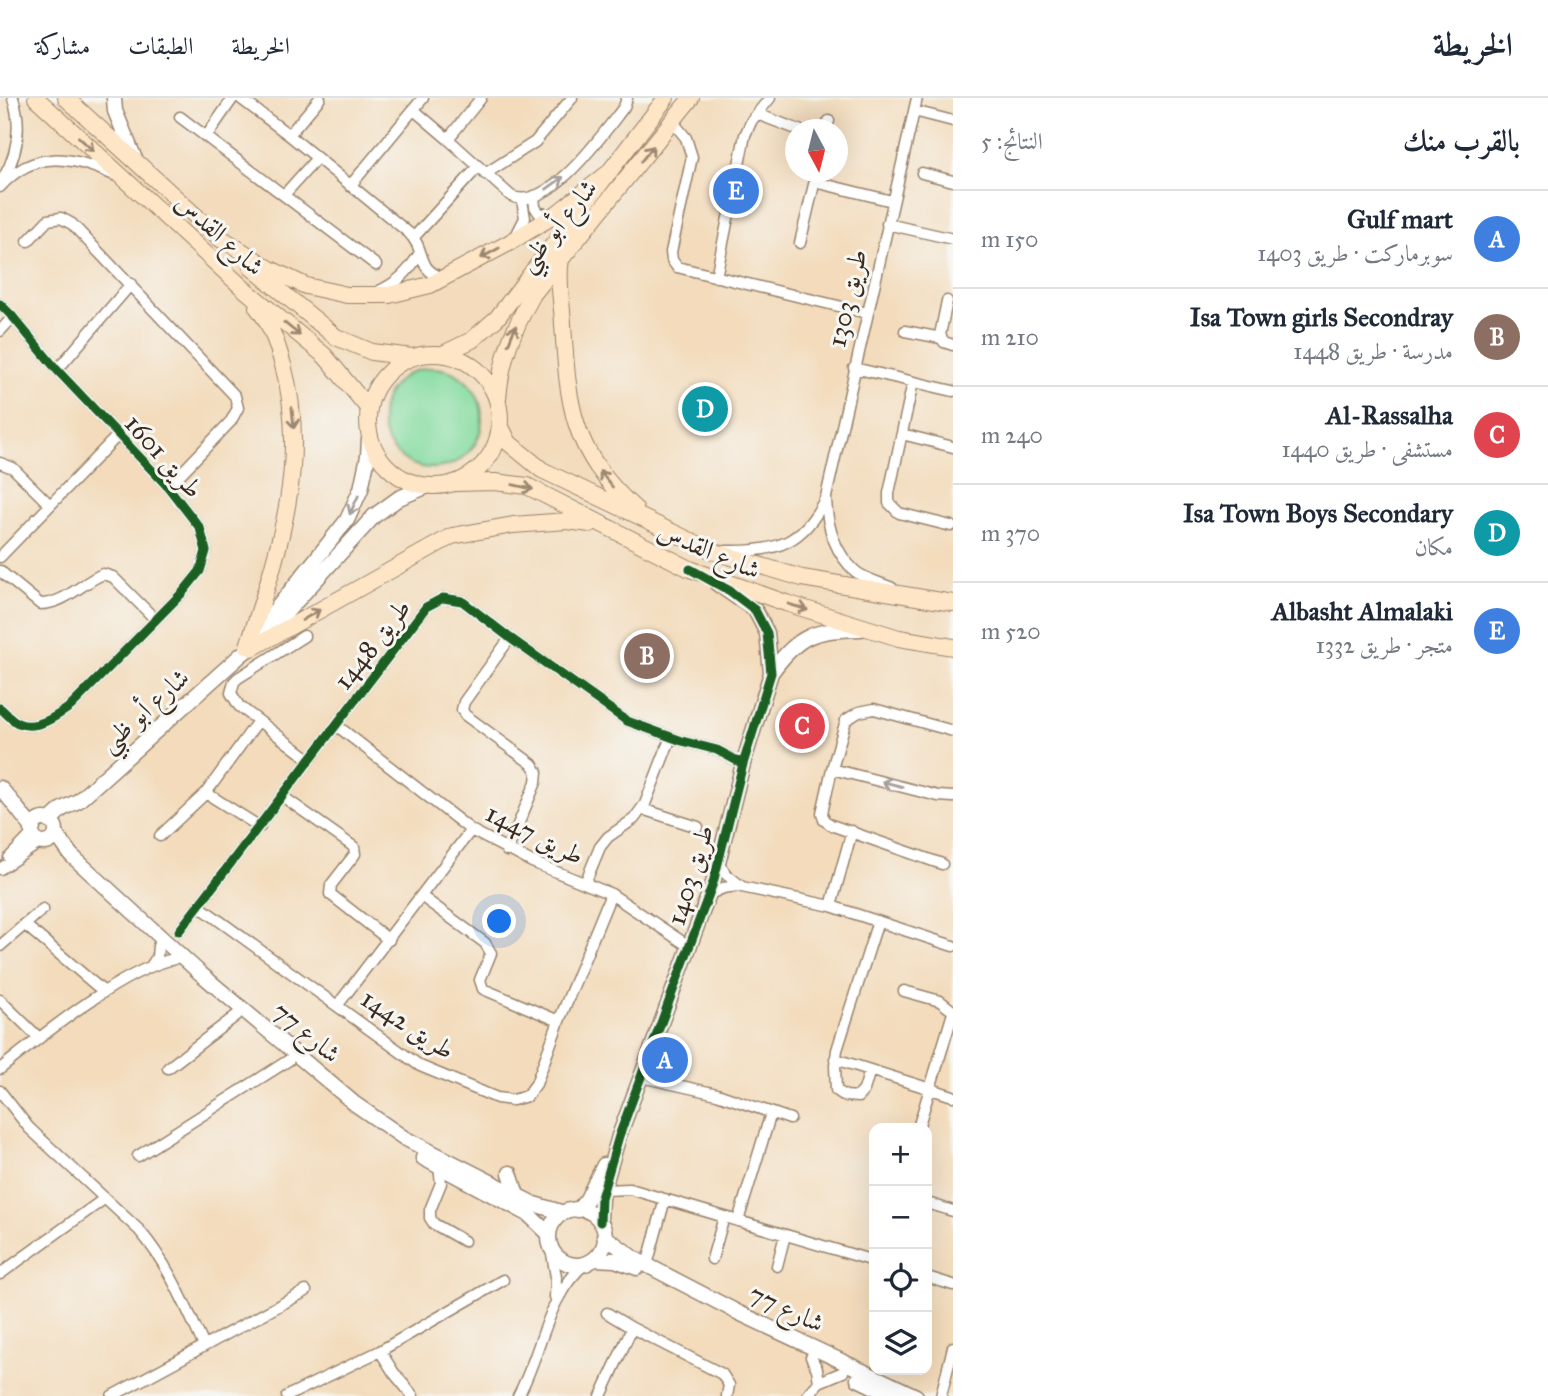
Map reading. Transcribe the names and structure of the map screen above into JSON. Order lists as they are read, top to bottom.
{
  "streets": {
    "main road": ["شارع أبو ظبي", "شارع القدس"],
    "street": [
      "طريق 1303",
      "طريق 1601",
      "طريق 1448",
      "طريق 1447",
      "طريق 1403",
      "طريق 1442",
      "شارع 77"
    ]
  },
  "crossings": [
    ["شارع أبو ظبي", "شارع القدس"],
    ["شارع أبو ظبي", "شارع 77"],
    ["شارع القدس", "طريق 1303"],
    ["شارع القدس", "طريق 1403"],
    ["طريق 1448", "طريق 1447"],
    ["طريق 1448", "طريق 1403"],
    ["طريق 1448", "طريق 1442"],
    ["طريق 1447", "طريق 1403"],
    ["طريق 1447", "طريق 1442"],
    ["طريق 1403", "شارع 77"]
  ],
  "north": "bottom",
  "page": {
    "header": "الخريطة",
    "nav": ["الخريطة", "الطبقات", "مشاركة"],
    "heading": ["بالقرب منك", "النتائج: 5"],
    "pins": [
      "E",
      "D",
      "B",
      "C",
      "A"
    ],
    "list": [
      {
        "mark": "A",
        "name": "Gulf mart",
        "note": "سوبرماركت · طريق 1403",
        "value": "150 m"
      },
      {
        "mark": "B",
        "name": "Isa Town girls Secondray",
        "note": "مدرسة · طريق 1448",
        "value": "210 m"
      },
      {
        "mark": "C",
        "name": "Al-Rassalha",
        "note": "مستشفى · طريق 1440",
        "value": "240 m"
      },
      {
        "mark": "D",
        "name": "Isa Town Boys Secondary",
        "note": "مكان",
        "value": "370 m"
      },
      {
        "mark": "E",
        "name": "Albasht Almalaki",
        "note": "متجر · طريق 1332",
        "value": "520 m"
      }
    ],
    "map_buttons": ["+", "−"]
  }
}
